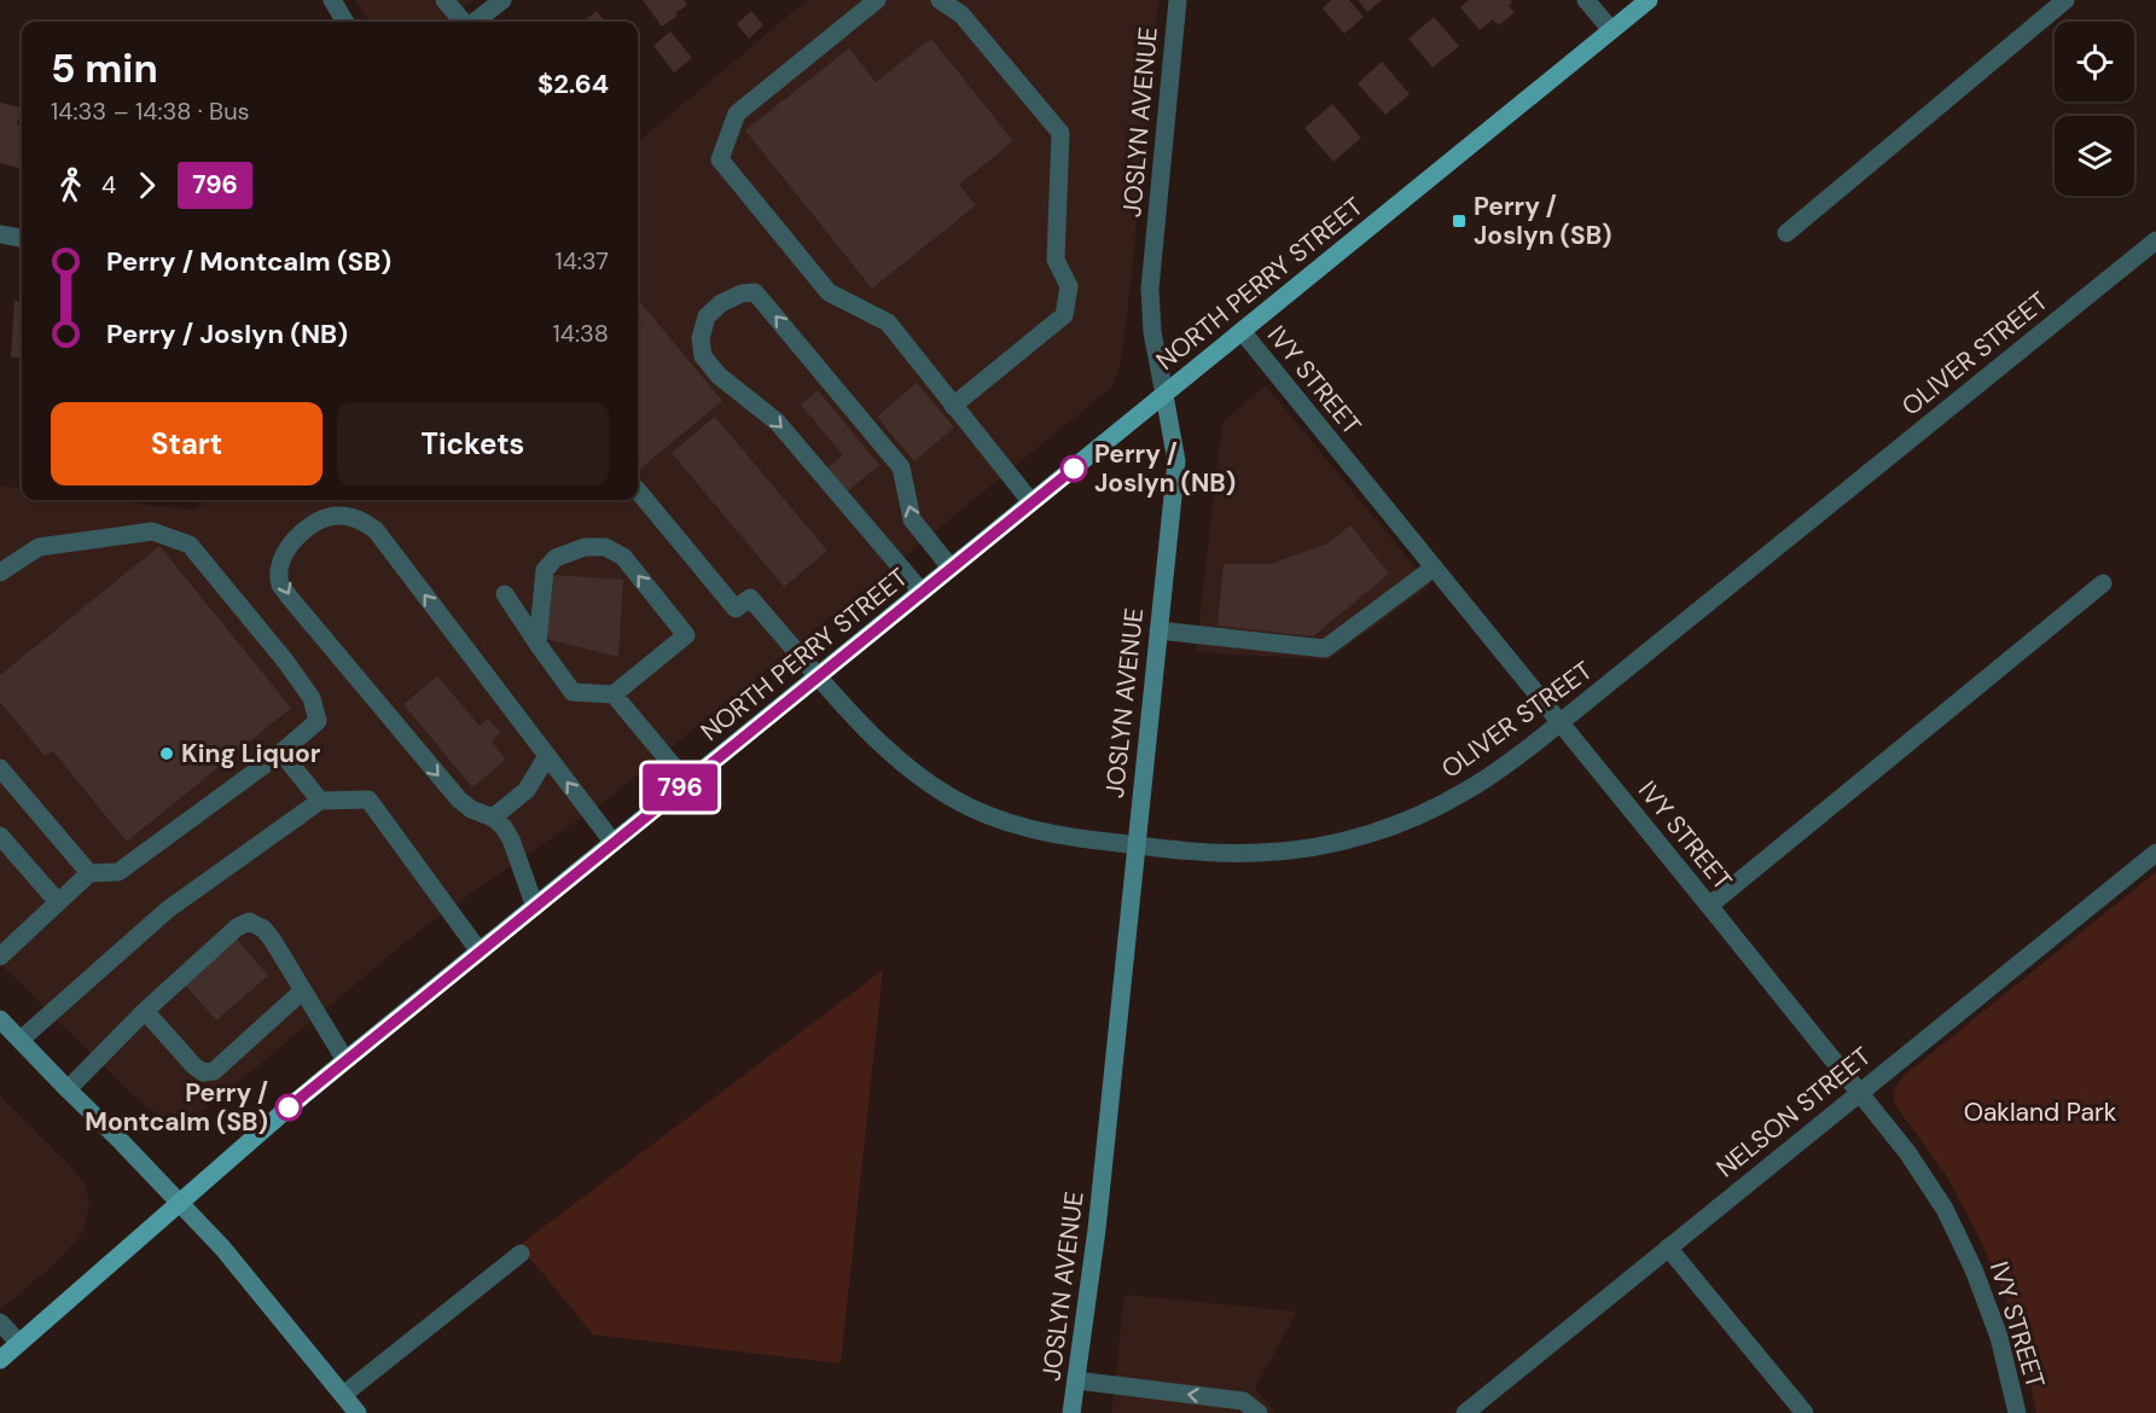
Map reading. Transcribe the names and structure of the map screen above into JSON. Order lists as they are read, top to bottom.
{
  "streets": {
    "main road": ["JOSLYN AVENUE", "NORTH PERRY STREET"],
    "street": ["OLIVER STREET", "IVY STREET", "NELSON STREET"]
  },
  "crossings": [
    ["JOSLYN AVENUE", "NORTH PERRY STREET"],
    ["JOSLYN AVENUE", "OLIVER STREET"],
    ["NORTH PERRY STREET", "OLIVER STREET"],
    ["NORTH PERRY STREET", "IVY STREET"],
    ["OLIVER STREET", "IVY STREET"],
    ["IVY STREET", "NELSON STREET"]
  ],
  "parks": ["Oakland Park"],
  "places": {
    "transit": ["Perry / Joslyn (SB)"],
    "other": ["Perry / Joslyn (NB)", "King Liquor", "Perry / Montcalm (SB)"]
  },
  "lines": ["bus line 796"],
  "page": {
    "on_map": "796",
    "heading": ["5 min", "14:33 – 14:38 · Bus", "$2.64"],
    "legs": ["4", "796"],
    "list": [
      {
        "name": "Perry / Montcalm (SB)",
        "value": "14:37"
      },
      {
        "name": "Perry / Joslyn (NB)",
        "value": "14:38"
      }
    ],
    "buttons": ["Start", "Tickets"]
  }
}
